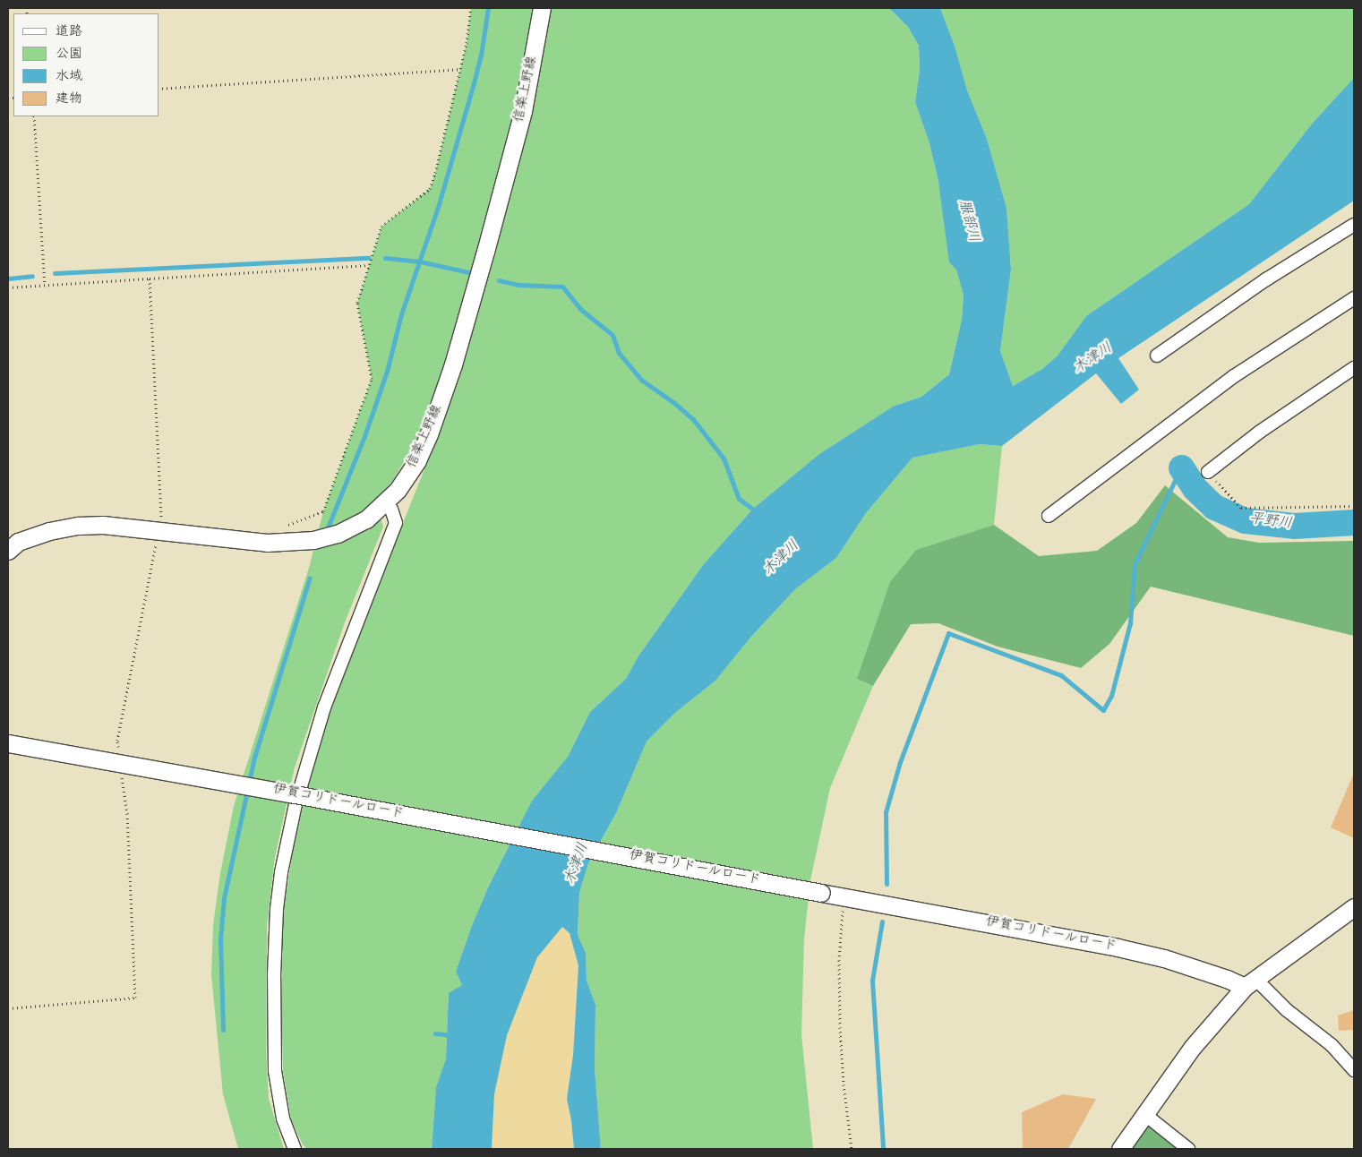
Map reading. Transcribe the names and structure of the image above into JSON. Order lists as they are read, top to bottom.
{
  "streets": {
    "street": ["信楽上野線", "伊賀コリドールロード"]
  },
  "water": ["服部川", "木津川", "平野川"],
  "legend": [
    "道路",
    "公園",
    "水域",
    "建物"
  ]
}
